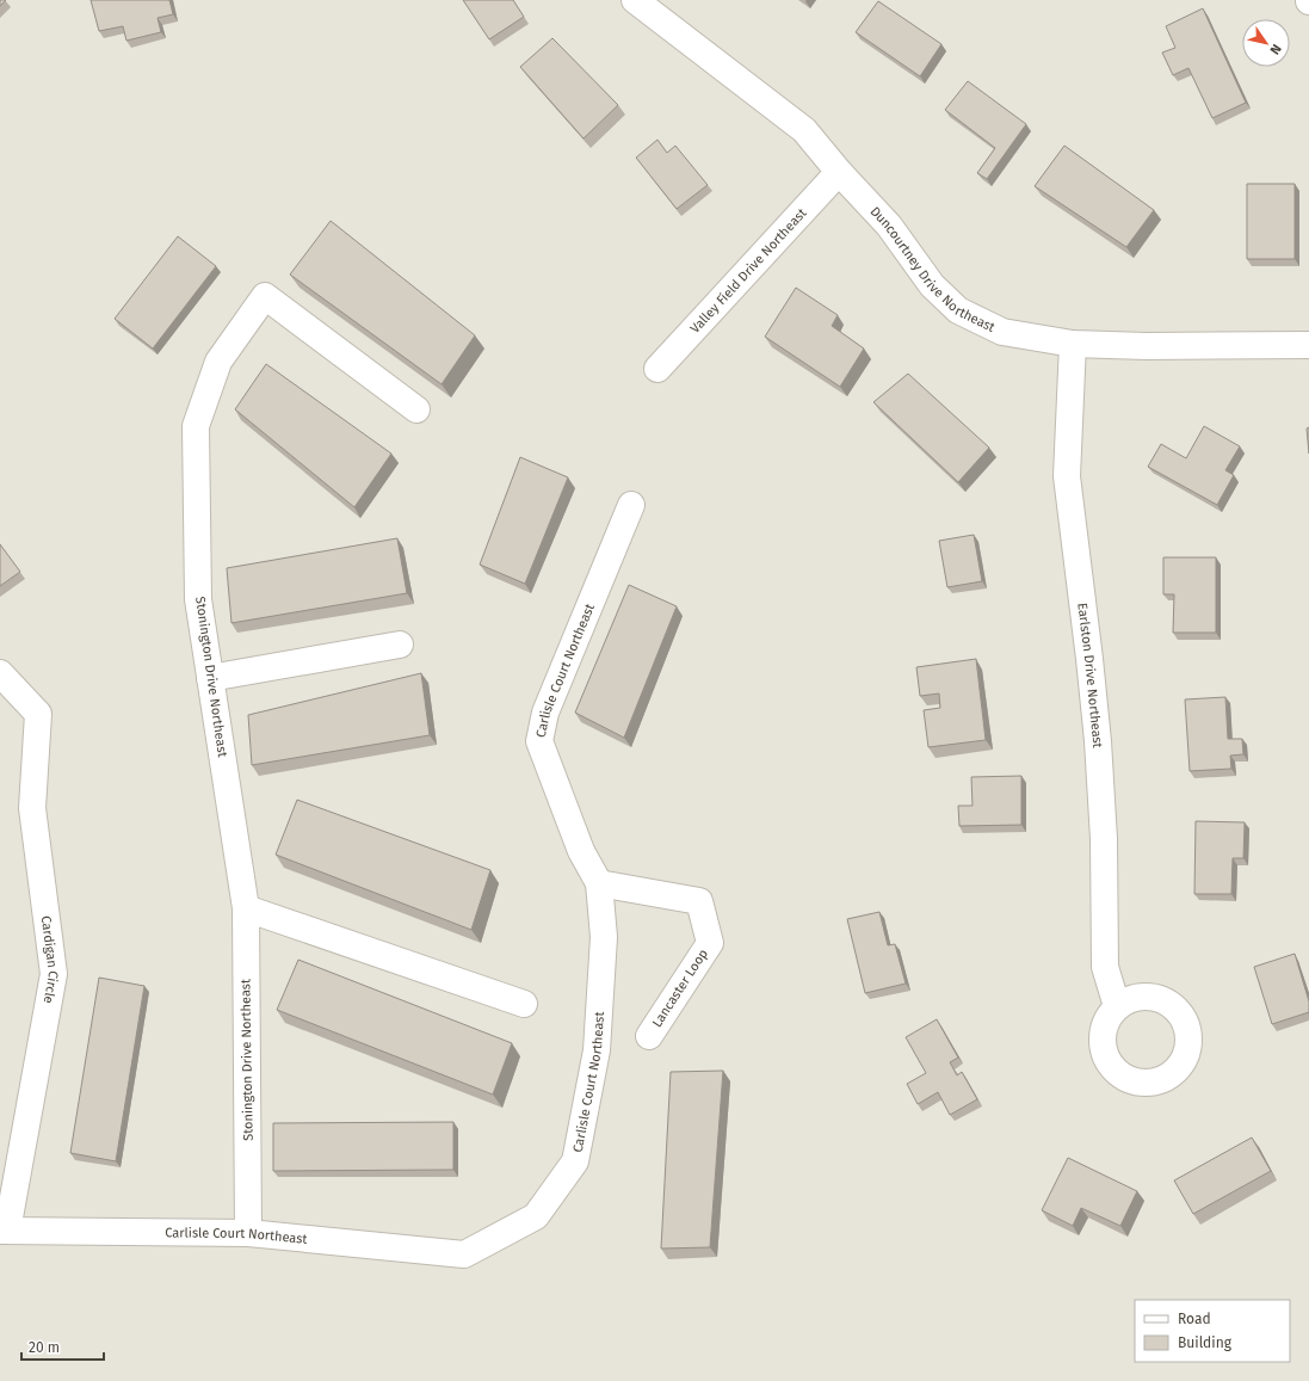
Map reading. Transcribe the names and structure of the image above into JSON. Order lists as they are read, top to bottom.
{
  "streets": {
    "street": [
      "Duncourtney Drive Northeast",
      "Valley Field Drive Northeast",
      "Carlisle Court Northeast",
      "Earlston Drive Northeast",
      "Stonington Drive Northeast",
      "Cardigan Circle",
      "Lancaster Loop"
    ]
  },
  "crossings": [
    ["Duncourtney Drive Northeast", "Valley Field Drive Northeast"],
    ["Duncourtney Drive Northeast", "Earlston Drive Northeast"],
    ["Carlisle Court Northeast", "Stonington Drive Northeast"],
    ["Carlisle Court Northeast", "Cardigan Circle"],
    ["Carlisle Court Northeast", "Lancaster Loop"]
  ],
  "legend": ["Road", "Building"],
  "scale_bar": "20 m",
  "north": "bottom right"
}
